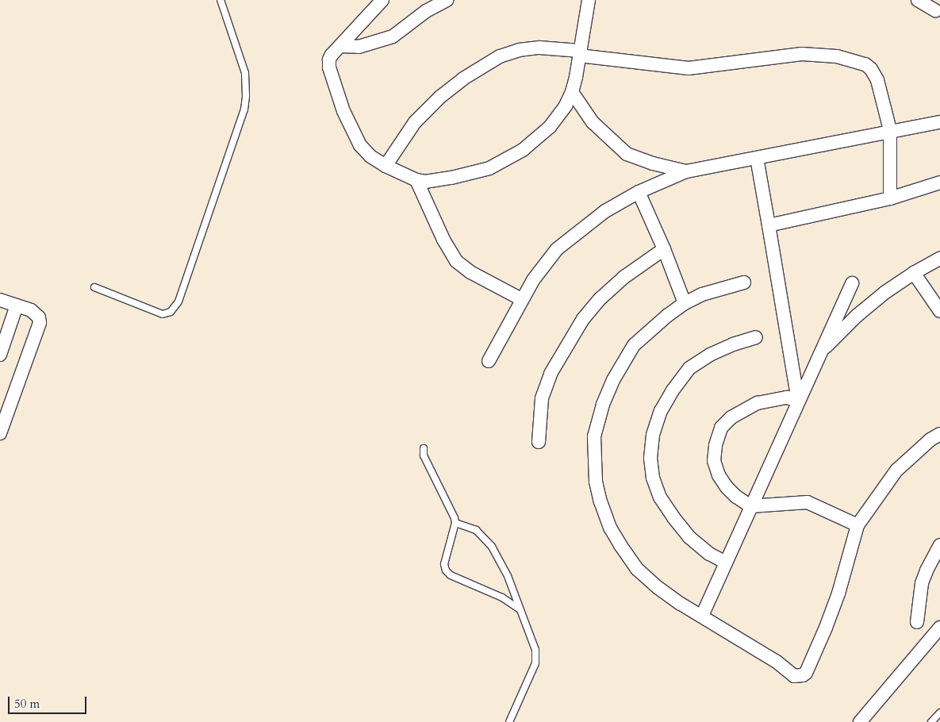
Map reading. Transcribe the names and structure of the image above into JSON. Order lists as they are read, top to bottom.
{
  "scale_bar": "50 m"
}
